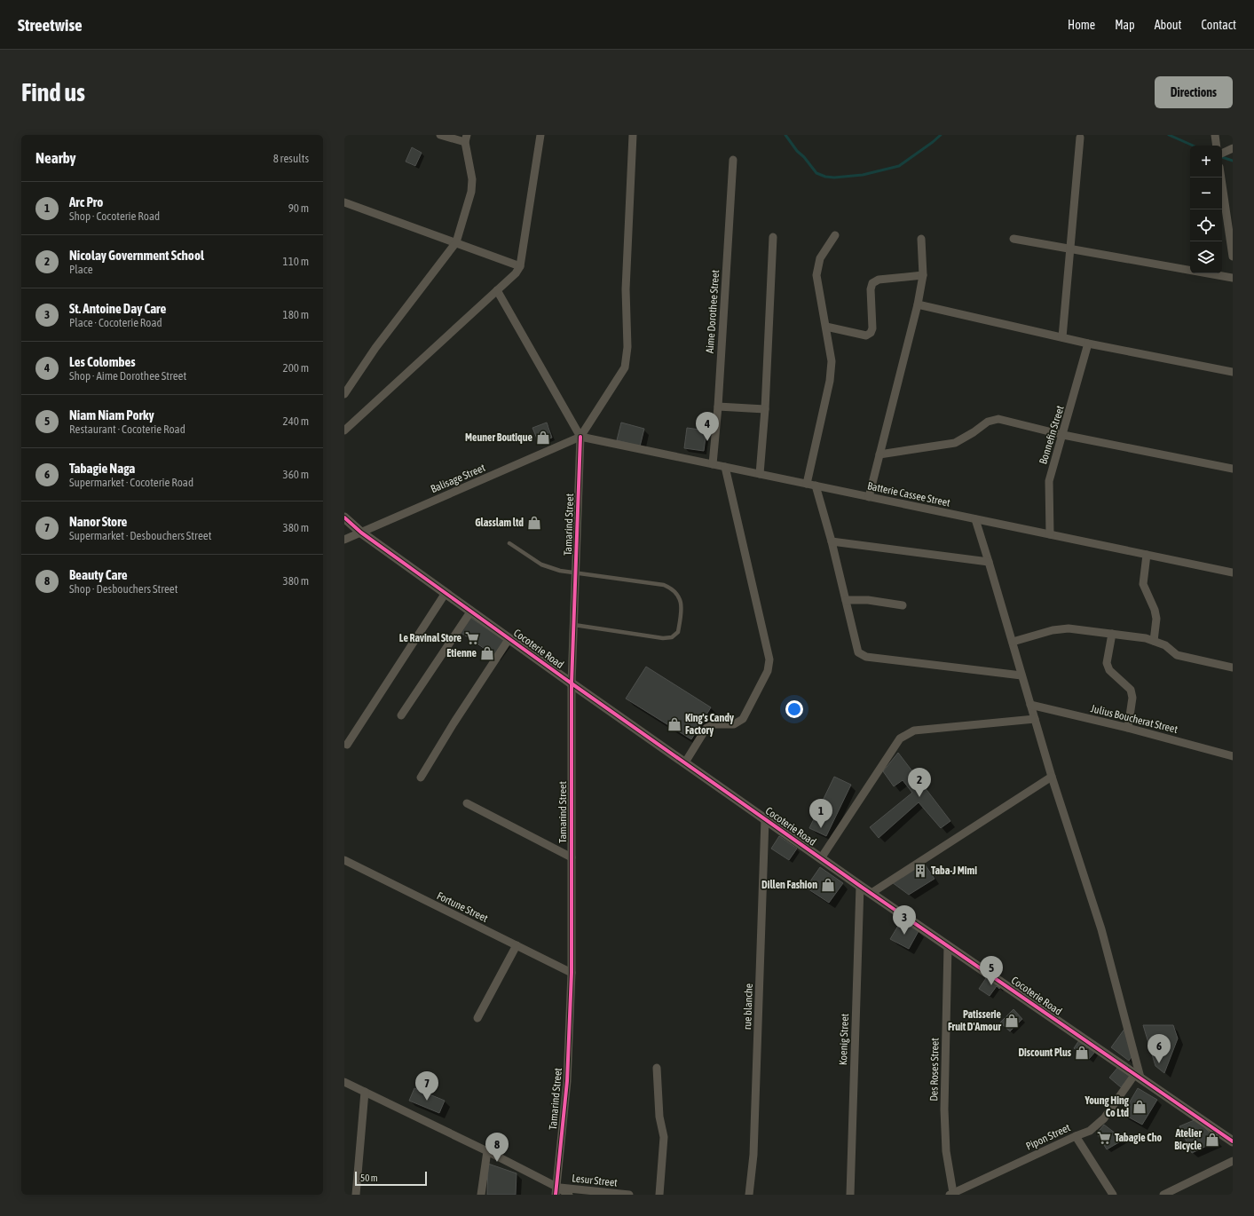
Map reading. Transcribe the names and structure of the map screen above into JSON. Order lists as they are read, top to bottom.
{
  "streets": {
    "street": [
      "Aime Dorothee Street",
      "Bonnefin Street",
      "Balisage Street",
      "Batterie Cassee Street",
      "Tamarind Street",
      "Cocoterie Road",
      "Julius Boucherat Street",
      "Fortune Street",
      "rue blanche",
      "Koenig Street",
      "Des Roses Street",
      "Pipon Street",
      "Lesur Street"
    ]
  },
  "crossings": [
    ["Aime Dorothee Street", "Batterie Cassee Street"],
    ["Bonnefin Street", "Batterie Cassee Street"],
    ["Balisage Street", "Batterie Cassee Street"],
    ["Balisage Street", "Tamarind Street"],
    ["Balisage Street", "Cocoterie Road"],
    ["Batterie Cassee Street", "Tamarind Street"],
    ["Tamarind Street", "Cocoterie Road"],
    ["Tamarind Street", "Fortune Street"],
    ["Tamarind Street", "Lesur Street"],
    ["Cocoterie Road", "rue blanche"],
    ["Cocoterie Road", "Koenig Street"],
    ["Cocoterie Road", "Des Roses Street"],
    ["Cocoterie Road", "Pipon Street"],
    ["Des Roses Street", "Pipon Street"]
  ],
  "places": {
    "shop": [
      "Meuner Boutique",
      "Glasslam ltd",
      "Etienne",
      "King's Candy Factory",
      "Dillen Fashion",
      "Patisserie Fruit D'Amour",
      "Discount Plus",
      "Young Hing Co Ltd",
      "Atelier Bicycle"
    ],
    "supermarket": ["Le Ravinal Store", "Tabagie Cho"],
    "building": ["Taba-J Mimi"]
  },
  "scale_bar": "50 m",
  "page": {
    "header": "Streetwise",
    "nav": [
      "Home",
      "Map",
      "About",
      "Contact"
    ],
    "buttons": "Directions",
    "title": "Find us",
    "heading": ["Nearby", "8 results"],
    "map_buttons": ["+", "−"],
    "list": [
      {
        "mark": "1",
        "name": "Arc Pro",
        "note": "Shop · Cocoterie Road",
        "value": "90 m"
      },
      {
        "mark": "2",
        "name": "Nicolay Government School",
        "note": "Place",
        "value": "110 m"
      },
      {
        "mark": "3",
        "name": "St. Antoine Day Care",
        "note": "Place · Cocoterie Road",
        "value": "180 m"
      },
      {
        "mark": "4",
        "name": "Les Colombes",
        "note": "Shop · Aime Dorothee Street",
        "value": "200 m"
      },
      {
        "mark": "5",
        "name": "Niam Niam Porky",
        "note": "Restaurant · Cocoterie Road",
        "value": "240 m"
      },
      {
        "mark": "6",
        "name": "Tabagie Naga",
        "note": "Supermarket · Cocoterie Road",
        "value": "360 m"
      },
      {
        "mark": "7",
        "name": "Nanor Store",
        "note": "Supermarket · Desbouchers Street",
        "value": "380 m"
      },
      {
        "mark": "8",
        "name": "Beauty Care",
        "note": "Shop · Desbouchers Street",
        "value": "380 m"
      }
    ],
    "pins": [
      "4",
      "2",
      "1",
      "3",
      "5",
      "6",
      "7",
      "8"
    ],
    "scale": "50 m"
  }
}
